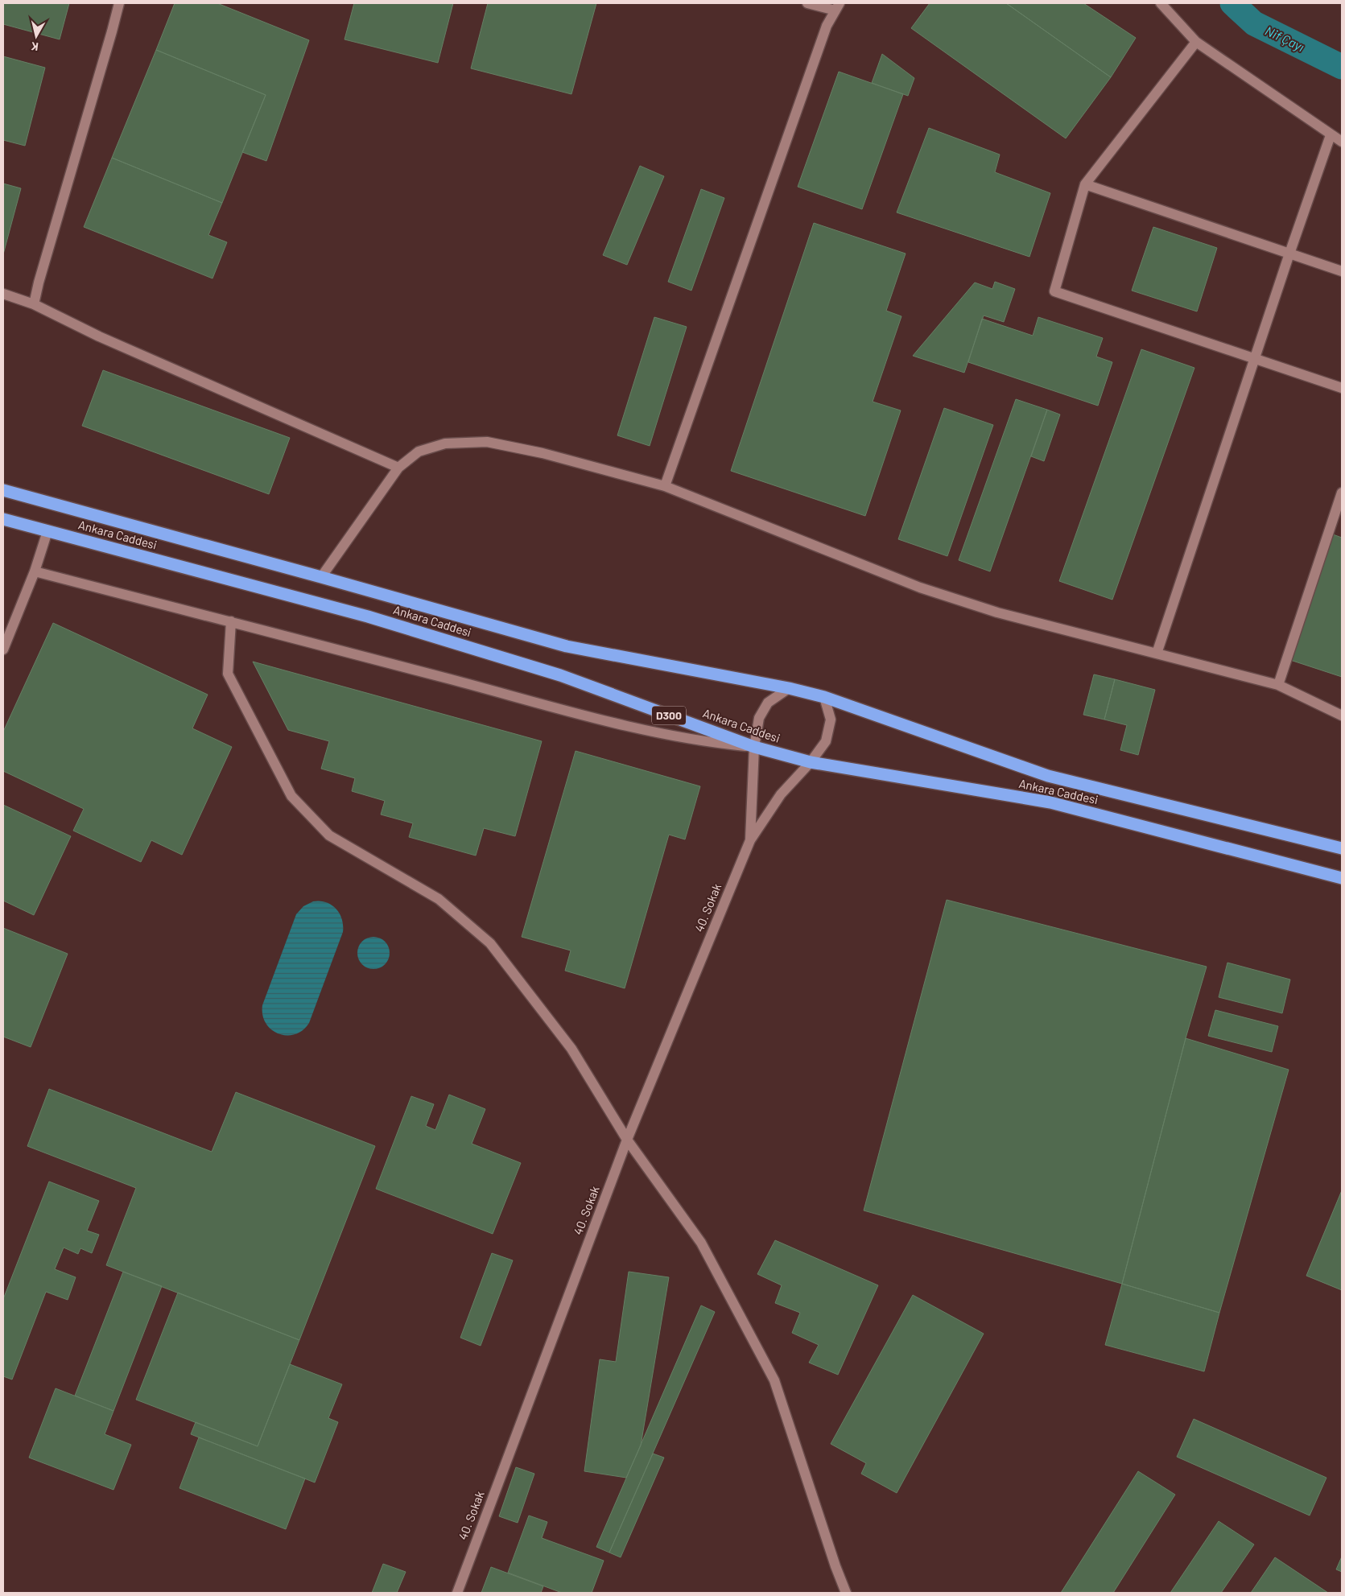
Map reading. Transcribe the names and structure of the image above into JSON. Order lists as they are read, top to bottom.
{
  "streets": {
    "highway": ["Ankara Caddesi", "D300"],
    "street": ["40. Sokak"]
  },
  "water": ["Nif Çayı"],
  "north": "bottom"
}
